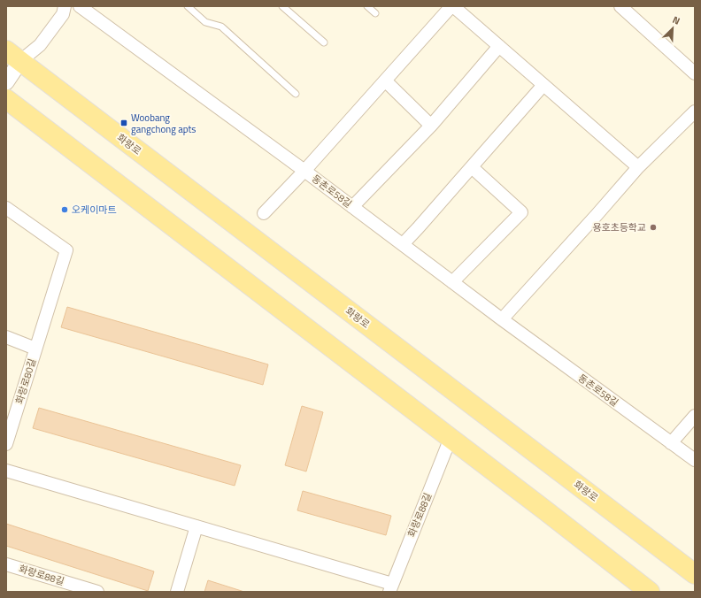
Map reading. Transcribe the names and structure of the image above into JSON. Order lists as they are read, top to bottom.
{
  "streets": {
    "main road": ["화랑로"],
    "street": ["동촌로58길", "화랑로80길", "화랑로88길"]
  },
  "places": {
    "transit": ["Woobang gangchong apts"],
    "other": ["오케이마트", "용호초등학교"]
  },
  "north": "top right"
}
